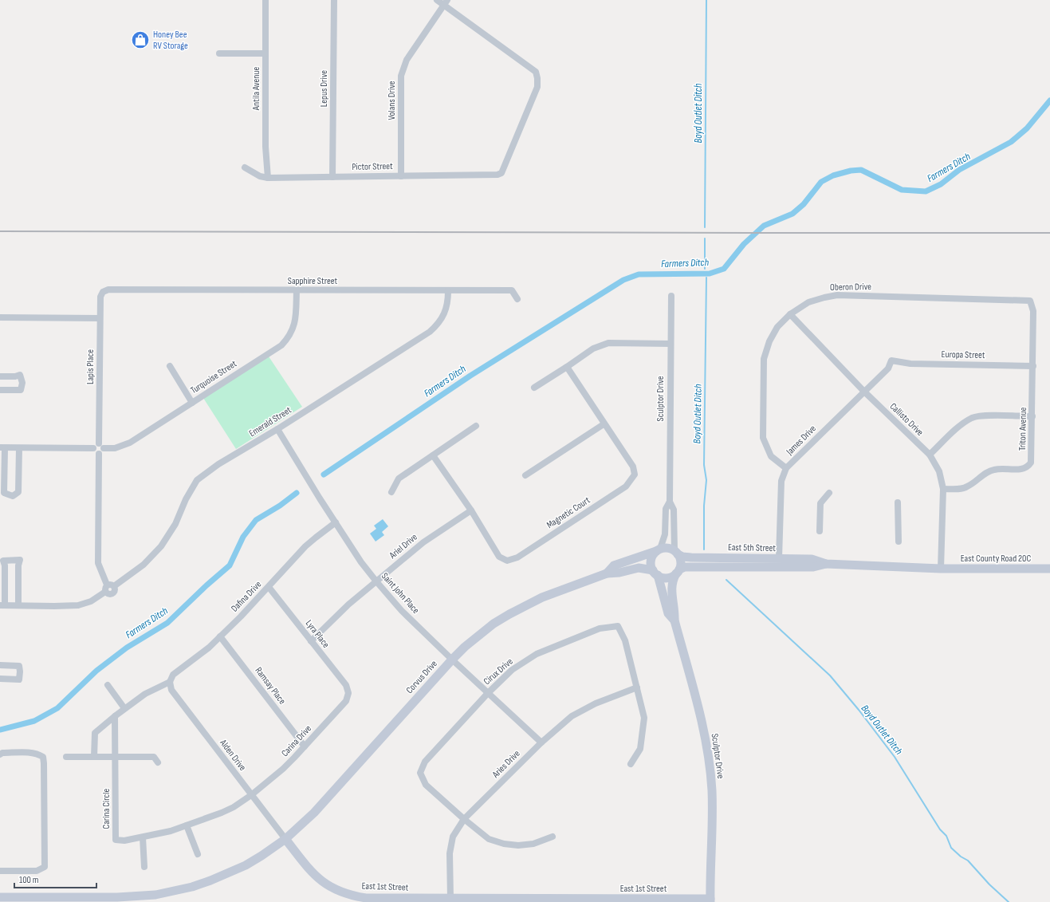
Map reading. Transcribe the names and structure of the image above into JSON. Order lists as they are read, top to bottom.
{
  "streets": {
    "street": [
      "Antila Avenue",
      "Lepus Drive",
      "Volans Drive",
      "Pictor Street",
      "Sapphire Street",
      "Oberon Drive",
      "Europa Street",
      "Lapis Place",
      "Turquoise Street",
      "Sculptor Drive",
      "Callisto Drive",
      "Emerald Street",
      "Triton Avenue",
      "James Drive",
      "Magnetic Court",
      "Ariel Drive",
      "East 5th Street",
      "East County Road 20C",
      "Saint John Place",
      "Dafina Drive",
      "Lyra Place",
      "Cirux Drive",
      "Corvus Drive",
      "Ramsay Place",
      "Carina Drive",
      "Alden Drive",
      "Aries Drive",
      "Carina Circle",
      "East 1st Street"
    ]
  },
  "crossings": [
    ["Antila Avenue", "Pictor Street"],
    ["Lepus Drive", "Pictor Street"],
    ["Volans Drive", "Pictor Street"],
    ["Sapphire Street", "Lapis Place"],
    ["Sapphire Street", "Turquoise Street"],
    ["Sapphire Street", "Emerald Street"],
    ["Oberon Drive", "Callisto Drive"],
    ["Oberon Drive", "Triton Avenue"],
    ["Oberon Drive", "James Drive"],
    ["Europa Street", "Triton Avenue"],
    ["Europa Street", "James Drive"],
    ["Lapis Place", "Turquoise Street"],
    ["Sculptor Drive", "East 5th Street"],
    ["Sculptor Drive", "Corvus Drive"],
    ["Sculptor Drive", "East 1st Street"],
    ["Callisto Drive", "Triton Avenue"],
    ["Callisto Drive", "James Drive"],
    ["Callisto Drive", "East 5th Street"],
    ["Callisto Drive", "East County Road 20C"],
    ["Emerald Street", "Saint John Place"],
    ["James Drive", "East 5th Street"],
    ["Magnetic Court", "Ariel Drive"],
    ["Ariel Drive", "Saint John Place"],
    ["Ariel Drive", "Lyra Place"],
    ["East 5th Street", "East County Road 20C"],
    ["East 5th Street", "Corvus Drive"],
    ["Saint John Place", "Dafina Drive"],
    ["Saint John Place", "Cirux Drive"],
    ["Saint John Place", "Corvus Drive"],
    ["Saint John Place", "Aries Drive"],
    ["Dafina Drive", "Lyra Place"],
    ["Dafina Drive", "Ramsay Place"],
    ["Dafina Drive", "Alden Drive"],
    ["Lyra Place", "Carina Drive"],
    ["Cirux Drive", "Aries Drive"],
    ["Corvus Drive", "Alden Drive"],
    ["Corvus Drive", "East 1st Street"],
    ["Ramsay Place", "Carina Drive"],
    ["Carina Drive", "Alden Drive"],
    ["Carina Drive", "Carina Circle"],
    ["Alden Drive", "Carina Circle"],
    ["Alden Drive", "East 1st Street"],
    ["Aries Drive", "East 1st Street"]
  ],
  "water": ["Boyd Outlet Ditch", "Farmers Ditch"],
  "places": {
    "shop": ["Honey Bee RV Storage"]
  },
  "scale_bar": "100 m"
}
